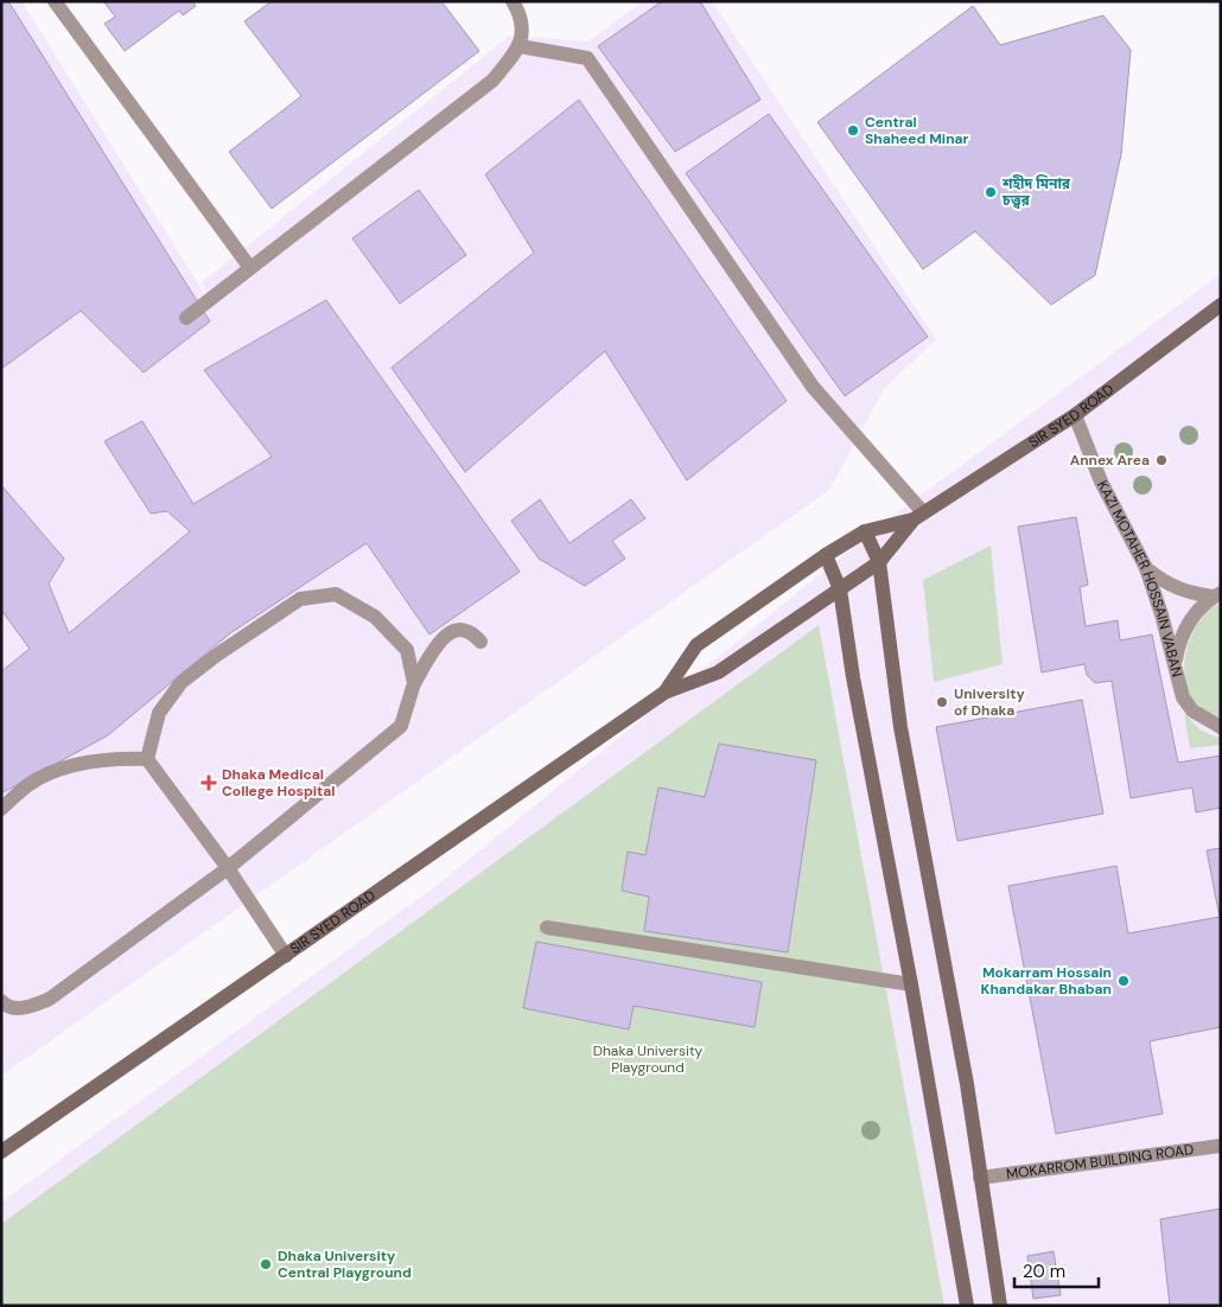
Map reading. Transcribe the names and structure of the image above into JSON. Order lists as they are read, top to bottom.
{
  "streets": {
    "main road": ["SIR SYED ROAD"],
    "lane": ["KAZI MOTAHER HOSSAIN VABAN", "MOKARROM BUILDING ROAD"]
  },
  "crossings": [
    ["SIR SYED ROAD", "KAZI MOTAHER HOSSAIN VABAN"]
  ],
  "parks": ["Dhaka University Playground"],
  "places": {
    "other": [
      "Central Shaheed Minar",
      "শহীদ মিনার চত্ত্বর",
      "Annex Area",
      "University of Dhaka",
      "Mokarram Hossain Khandakar Bhaban",
      "Dhaka University Central Playground"
    ],
    "health": ["Dhaka Medical College Hospital"]
  },
  "scale_bar": "20 m"
}
